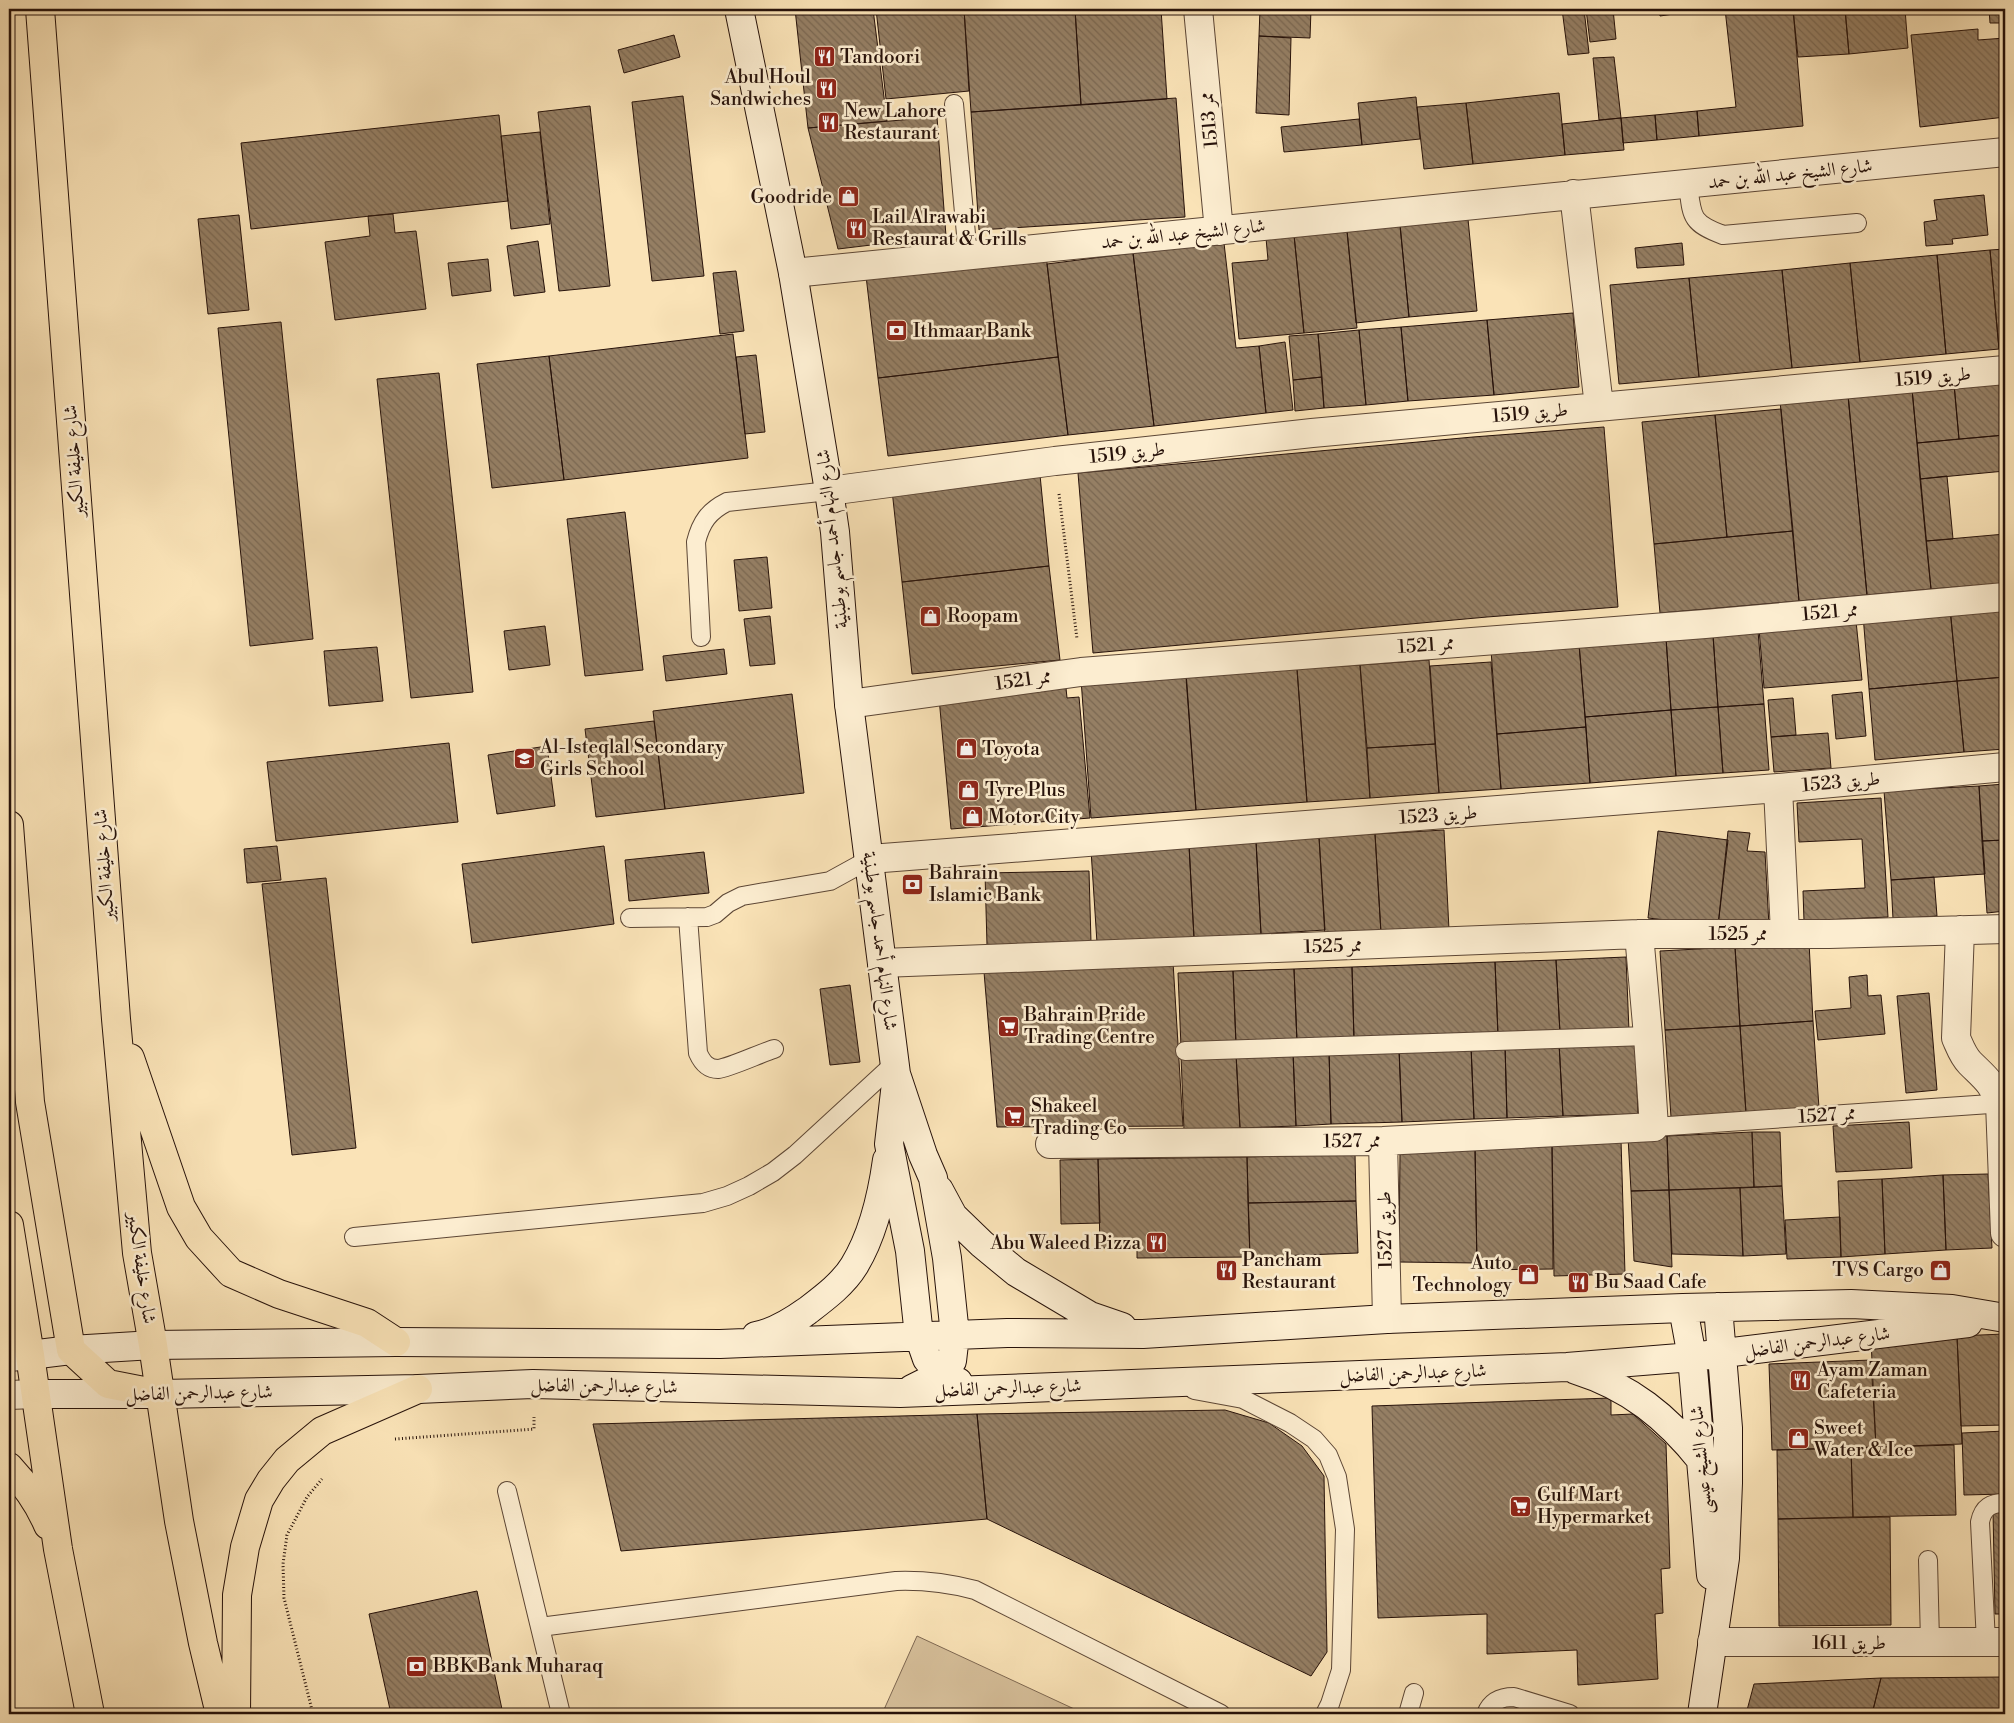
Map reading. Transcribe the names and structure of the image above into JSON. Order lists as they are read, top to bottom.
{
  "streets": {
    "main road": ["شارع خليفة الكبير"],
    "street": [
      "ممر 1513",
      "شارع الشيخ عبد الله بن حمد",
      "طريق 1519",
      "شارع النهام أحمد جاسم بوطبنية",
      "ممر 1521",
      "طريق 1523",
      "ممر 1525",
      "ممر 1527",
      "طريق 1527",
      "شارع عبدالرحمن الفاضل",
      "شارع الشيخ عيسى",
      "طريق 1611"
    ]
  },
  "crossings": [
    ["ممر 1513", "شارع الشيخ عبد الله بن حمد"],
    ["شارع الشيخ عبد الله بن حمد", "شارع النهام أحمد جاسم بوطبنية"],
    ["طريق 1519", "شارع النهام أحمد جاسم بوطبنية"],
    ["شارع خليفة الكبير", "شارع عبدالرحمن الفاضل"],
    ["شارع النهام أحمد جاسم بوطبنية", "ممر 1521"],
    ["شارع النهام أحمد جاسم بوطبنية", "طريق 1523"],
    ["شارع النهام أحمد جاسم بوطبنية", "ممر 1525"],
    ["شارع النهام أحمد جاسم بوطبنية", "شارع عبدالرحمن الفاضل"],
    ["طريق 1523", "ممر 1525"],
    ["ممر 1527", "طريق 1527"],
    ["طريق 1527", "شارع عبدالرحمن الفاضل"],
    ["شارع عبدالرحمن الفاضل", "شارع الشيخ عيسى"],
    ["شارع الشيخ عيسى", "طريق 1611"]
  ],
  "places": {
    "restaurant": [
      "Tandoori",
      "Abul Houl Sandwiches",
      "New Lahore Restaurant",
      "Lail Alrawabi Restaurat & Grills",
      "Abu Waleed Pizza",
      "Pancham Restaurant",
      "Bu Saad Cafe",
      "Ayam Zaman Cafeteria"
    ],
    "shop": [
      "Goodride",
      "Roopam",
      "Toyota",
      "Tyre Plus",
      "Motor City",
      "TVS Cargo",
      "Auto Technology",
      "Sweet Water & Ice"
    ],
    "bank": ["Ithmaar Bank", "Bahrain Islamic Bank", "BBK Bank Muharaq"],
    "school or university": ["Al-Isteqlal Secondary Girls School"],
    "supermarket": ["Bahrain Pride Trading Centre", "Shakeel Trading Co", "Gulf Mart Hypermarket"]
  }
}
